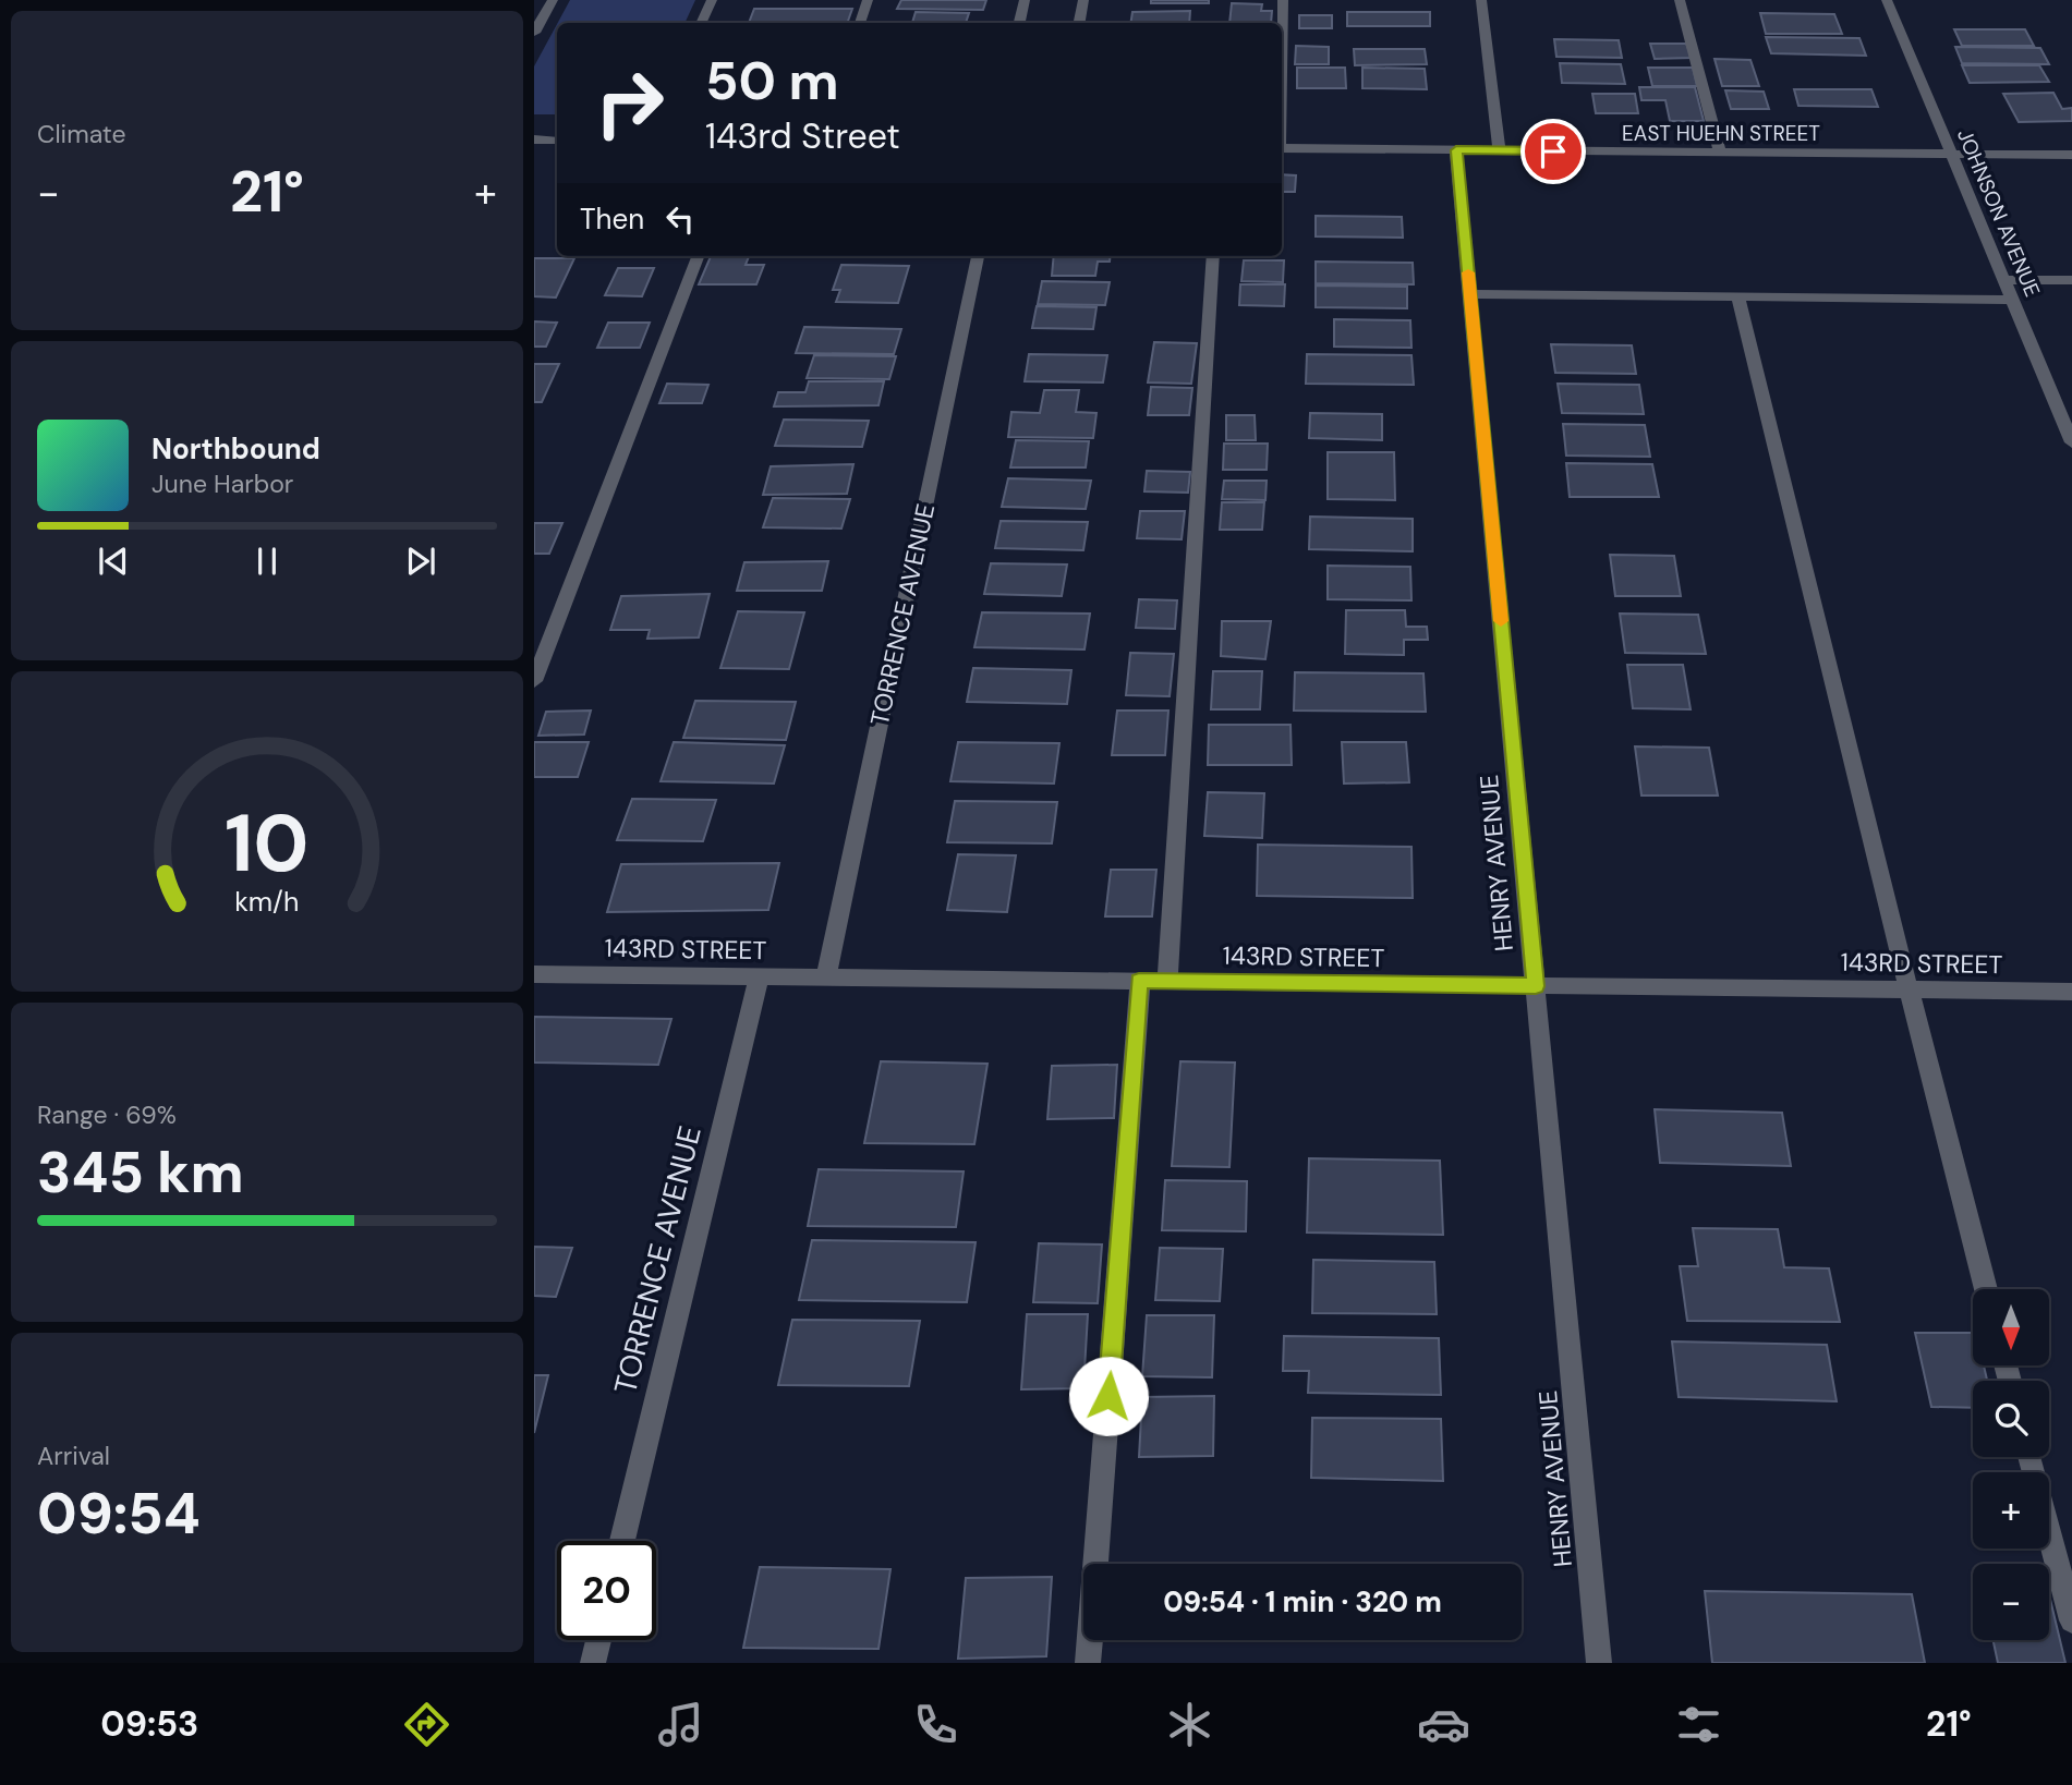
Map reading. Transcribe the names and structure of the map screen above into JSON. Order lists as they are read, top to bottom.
{
  "streets": {
    "street": [
      "EAST HUEHN STREET",
      "JOHNSON AVENUE",
      "TORRENCE AVENUE",
      "HENRY AVENUE",
      "143RD STREET"
    ]
  },
  "crossings": [
    ["EAST HUEHN STREET", "JOHNSON AVENUE"],
    ["EAST HUEHN STREET", "HENRY AVENUE"],
    ["TORRENCE AVENUE", "143RD STREET"],
    ["HENRY AVENUE", "143RD STREET"]
  ],
  "north": "bottom",
  "page": {
    "tile": [
      "Climate",
      ["Range · 69%", "345 km"],
      ["Arrival", "09:54"]
    ],
    "turn": ["50 m", "143rd Street"],
    "heat": ["−", "21°", "+"],
    "then": "Then",
    "song": ["Northbound", "June Harbor"],
    "map_buttons": ["+", "−"],
    "limit": "20",
    "trip": "09:54 · 1 min · 320 m",
    "tabs": ["09:53", "21°"],
    "gauge": ["10", "km/h"]
  }
}
